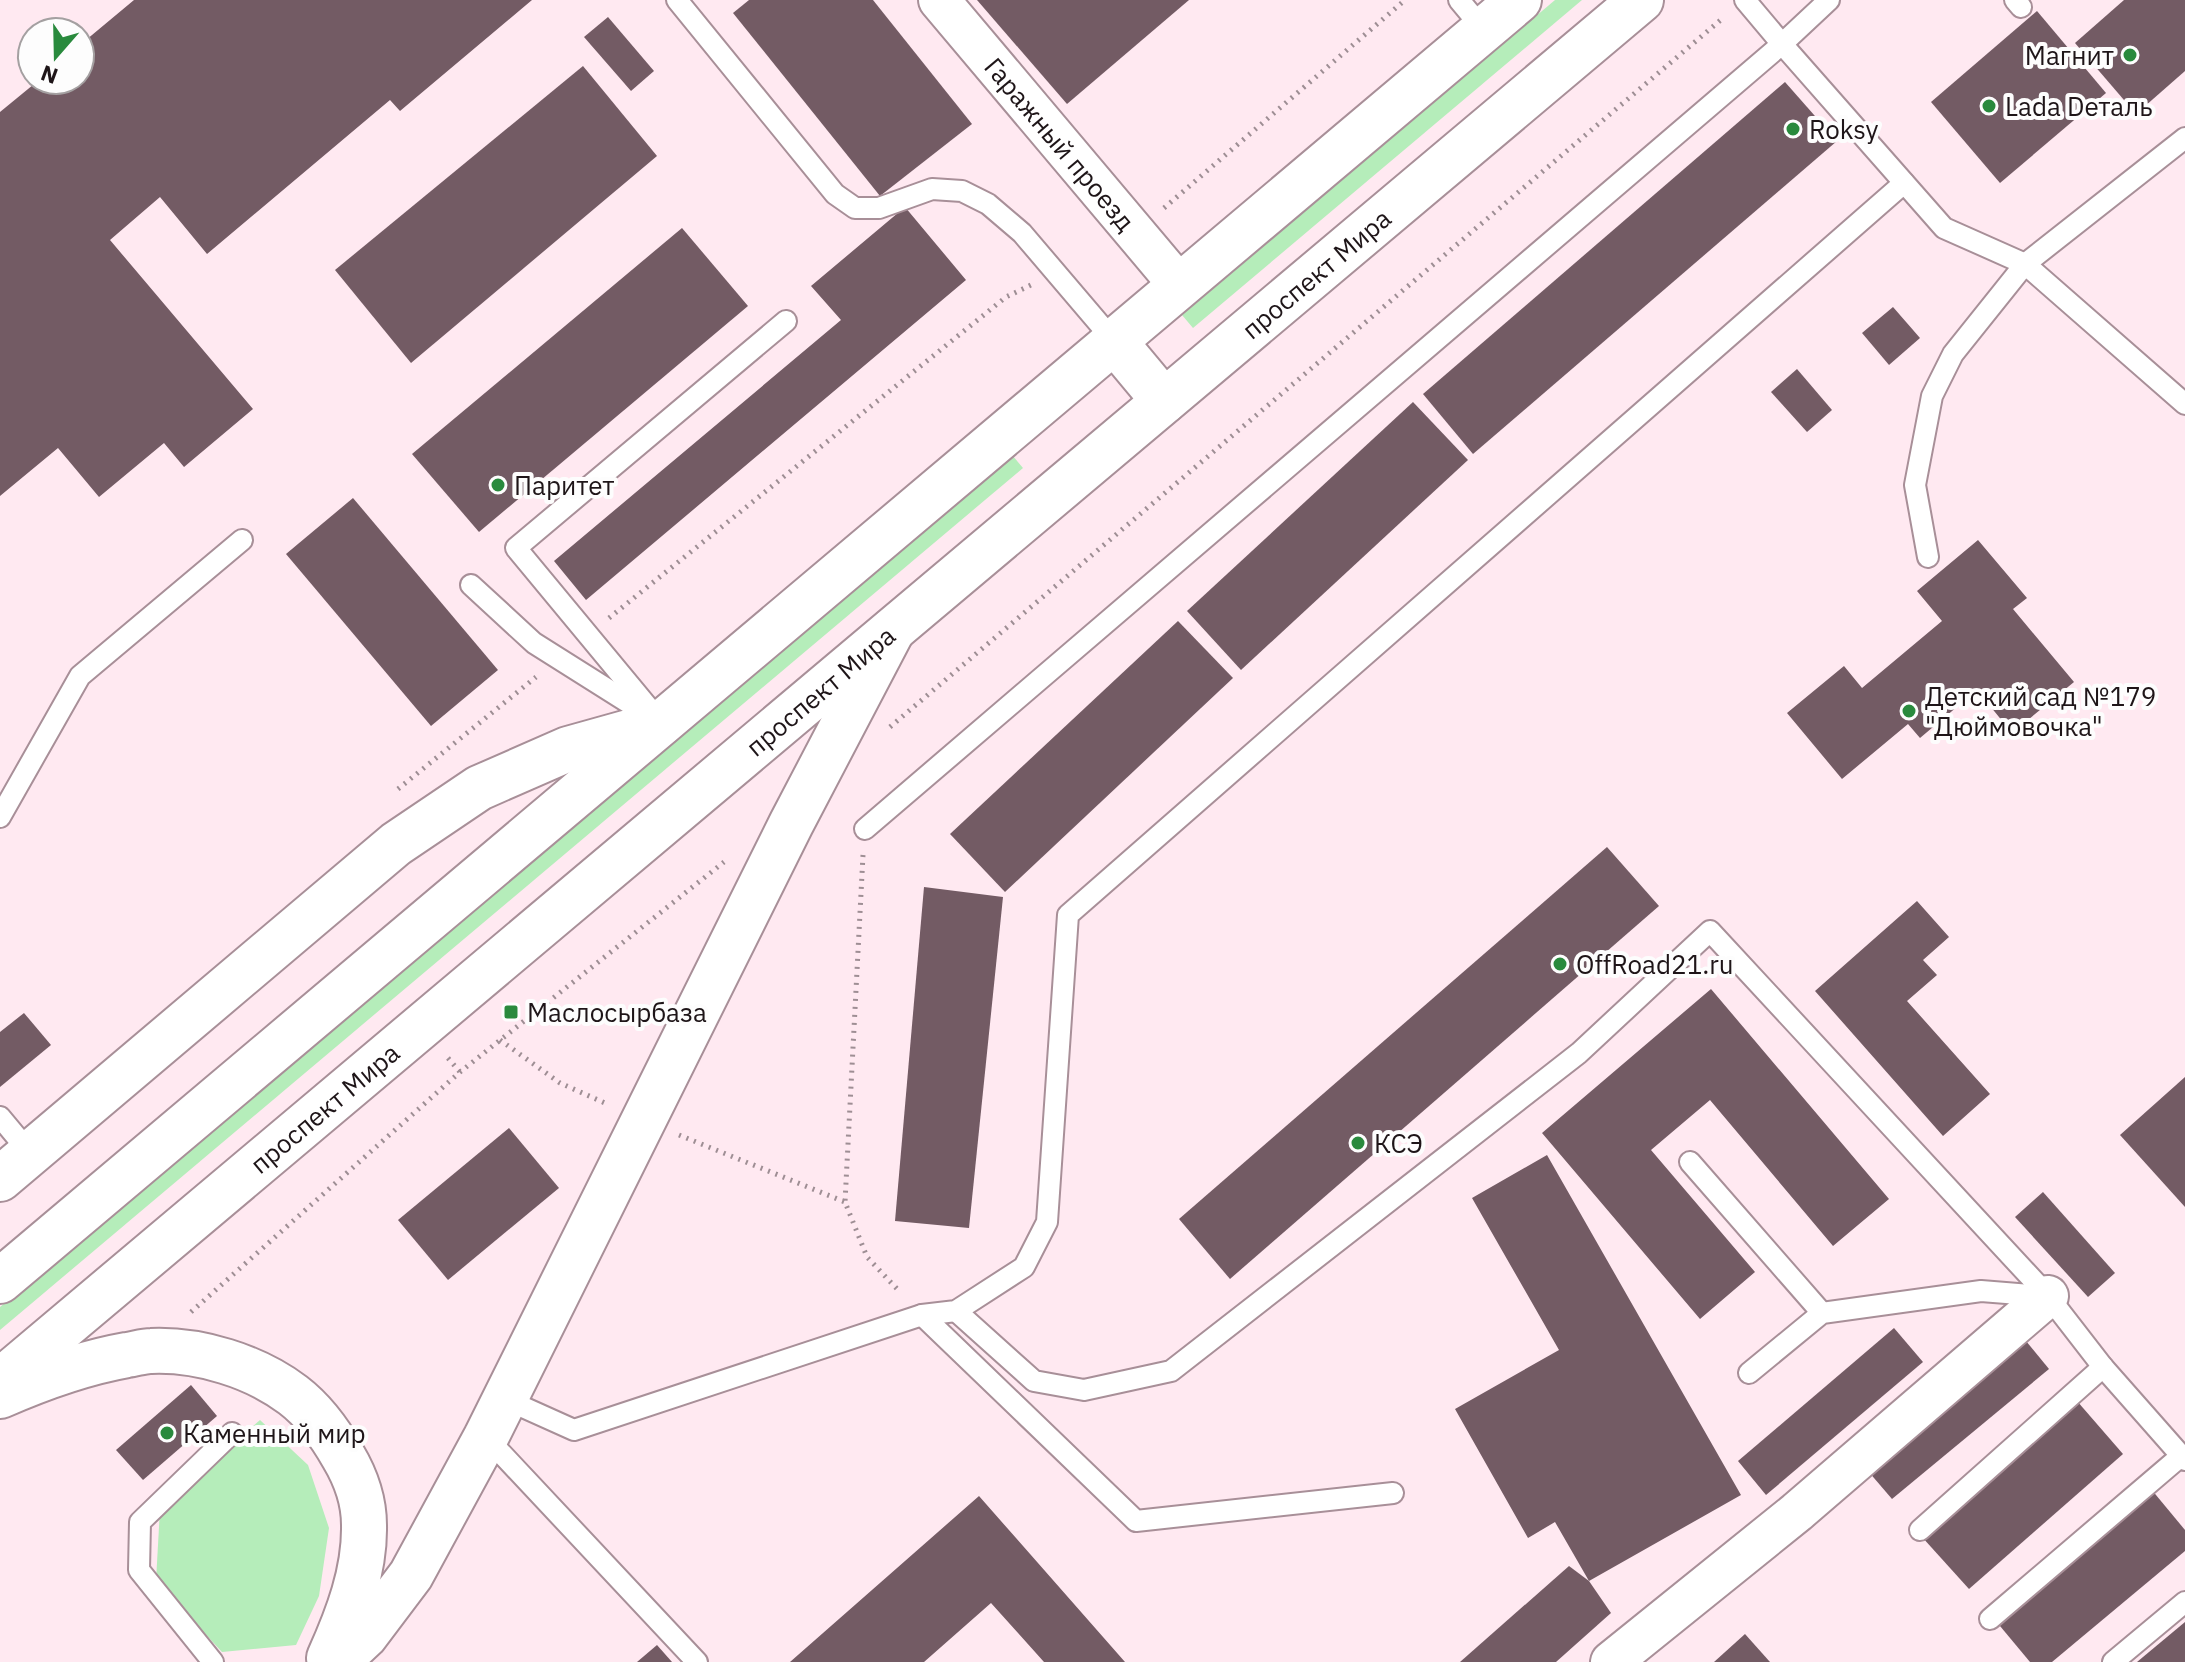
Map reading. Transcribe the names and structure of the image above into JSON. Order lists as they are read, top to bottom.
{
  "streets": {
    "main road": ["проспект Мира"],
    "street": ["Гаражный проезд"]
  },
  "places": {
    "other": [
      "Магнит",
      "Lada Dеталь",
      "Roksy",
      "Паритет",
      "Детский сад №179 \"Дюймовочка\"",
      "OffRoad21.ru",
      "КСЭ",
      "Каменный мир"
    ],
    "transit": ["Маслосырбаза"]
  },
  "north": "bottom"
}
